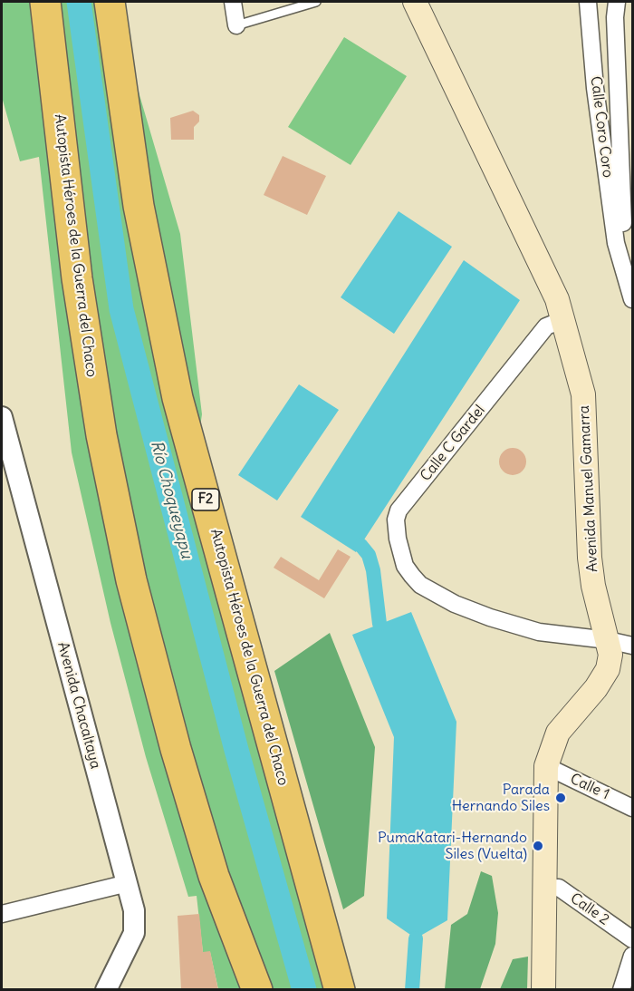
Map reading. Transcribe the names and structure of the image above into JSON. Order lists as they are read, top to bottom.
{
  "streets": {
    "highway": ["Autopista Héroes de la Guerra del Chaco", "F2"],
    "main road": ["Avenida Manuel Gamarra"],
    "street": [
      "Calle Coro Coro",
      "Calle C Gardel",
      "Avenida Chacaltaya",
      "Calle 1",
      "Calle 2"
    ]
  },
  "crossings": [
    ["Calle C Gardel", "Avenida Manuel Gamarra"],
    ["Avenida Manuel Gamarra", "Calle 1"],
    ["Avenida Manuel Gamarra", "Calle 2"]
  ],
  "water": ["Río Choqueyapu"],
  "places": ["Parada Hernando Siles", "PumaKatari-Hernando Siles (Vuelta)"]
}
